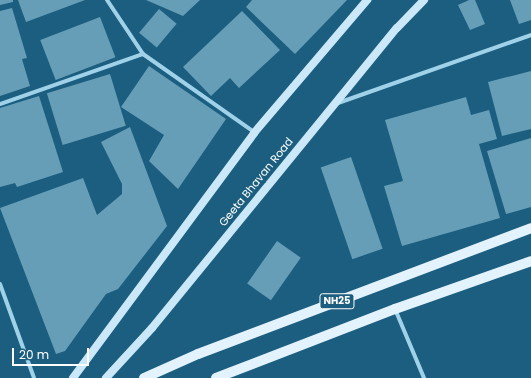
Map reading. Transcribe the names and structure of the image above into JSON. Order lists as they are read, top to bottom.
{
  "streets": {
    "main road": ["Geeta Bhavan Road", "NH25"]
  },
  "scale_bar": "20 m"
}
